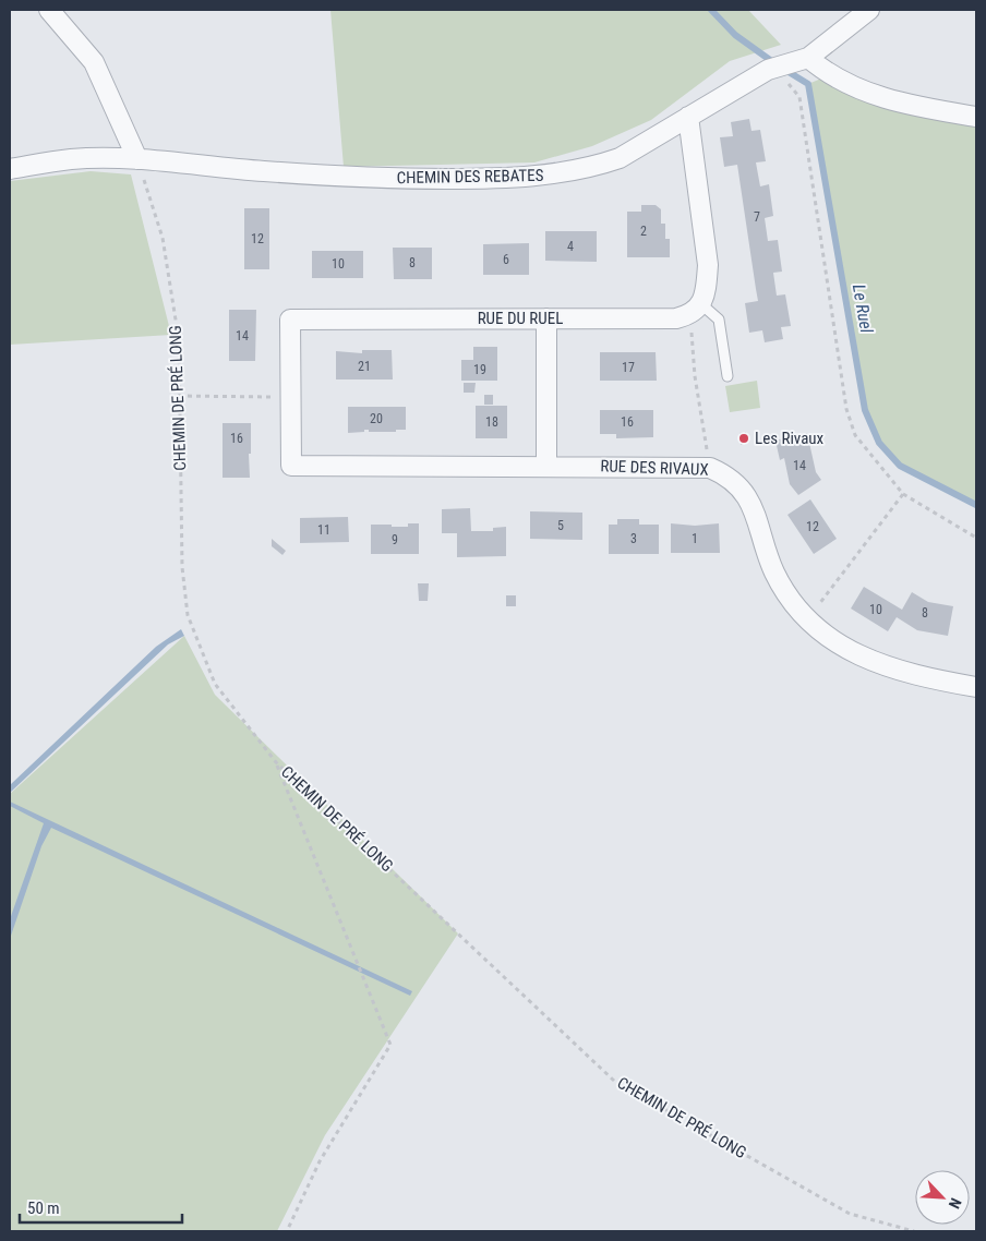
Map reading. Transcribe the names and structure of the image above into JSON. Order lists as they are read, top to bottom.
{
  "streets": {
    "street": ["CHEMIN DES REBATES", "RUE DU RUEL", "RUE DES RIVAUX"],
    "path": ["CHEMIN DE PRÉ LONG"]
  },
  "crossings": [
    ["CHEMIN DES REBATES", "CHEMIN DE PRÉ LONG"],
    ["RUE DU RUEL", "RUE DES RIVAUX"]
  ],
  "water": ["Le Ruel"],
  "places": ["Les Rivaux"],
  "house_numbers": [
    "7",
    "2",
    "12",
    "4",
    "6",
    "8",
    "10",
    "14",
    "21",
    "17",
    "19",
    "20",
    "18",
    "16",
    "16",
    "14",
    "5",
    "12",
    "11",
    "3",
    "1",
    "9",
    "10",
    "8"
  ],
  "scale_bar": "50 m",
  "north": "bottom right"
}
